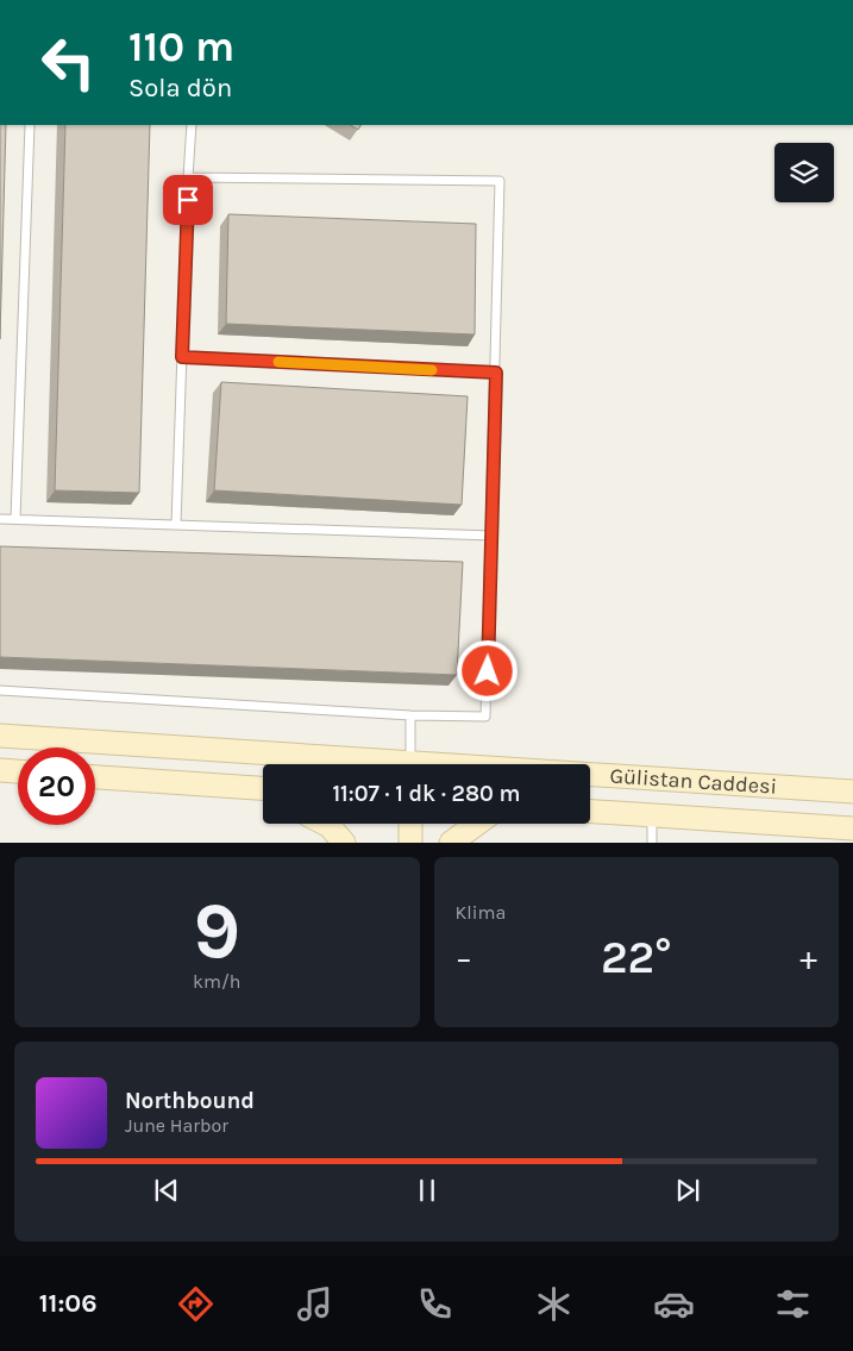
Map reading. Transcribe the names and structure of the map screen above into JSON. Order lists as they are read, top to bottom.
{
  "streets": {
    "main road": ["Gülistan Caddesi"]
  },
  "page": {
    "turn": ["110 m", "Sola dön"],
    "limit": "20",
    "trip": "11:07 · 1 dk · 280 m",
    "tile": [
      ["9", "km/h"],
      "Klima"
    ],
    "heat": ["−", "22°", "+"],
    "song": ["Northbound", "June Harbor"],
    "tabs": "11:06"
  }
}
